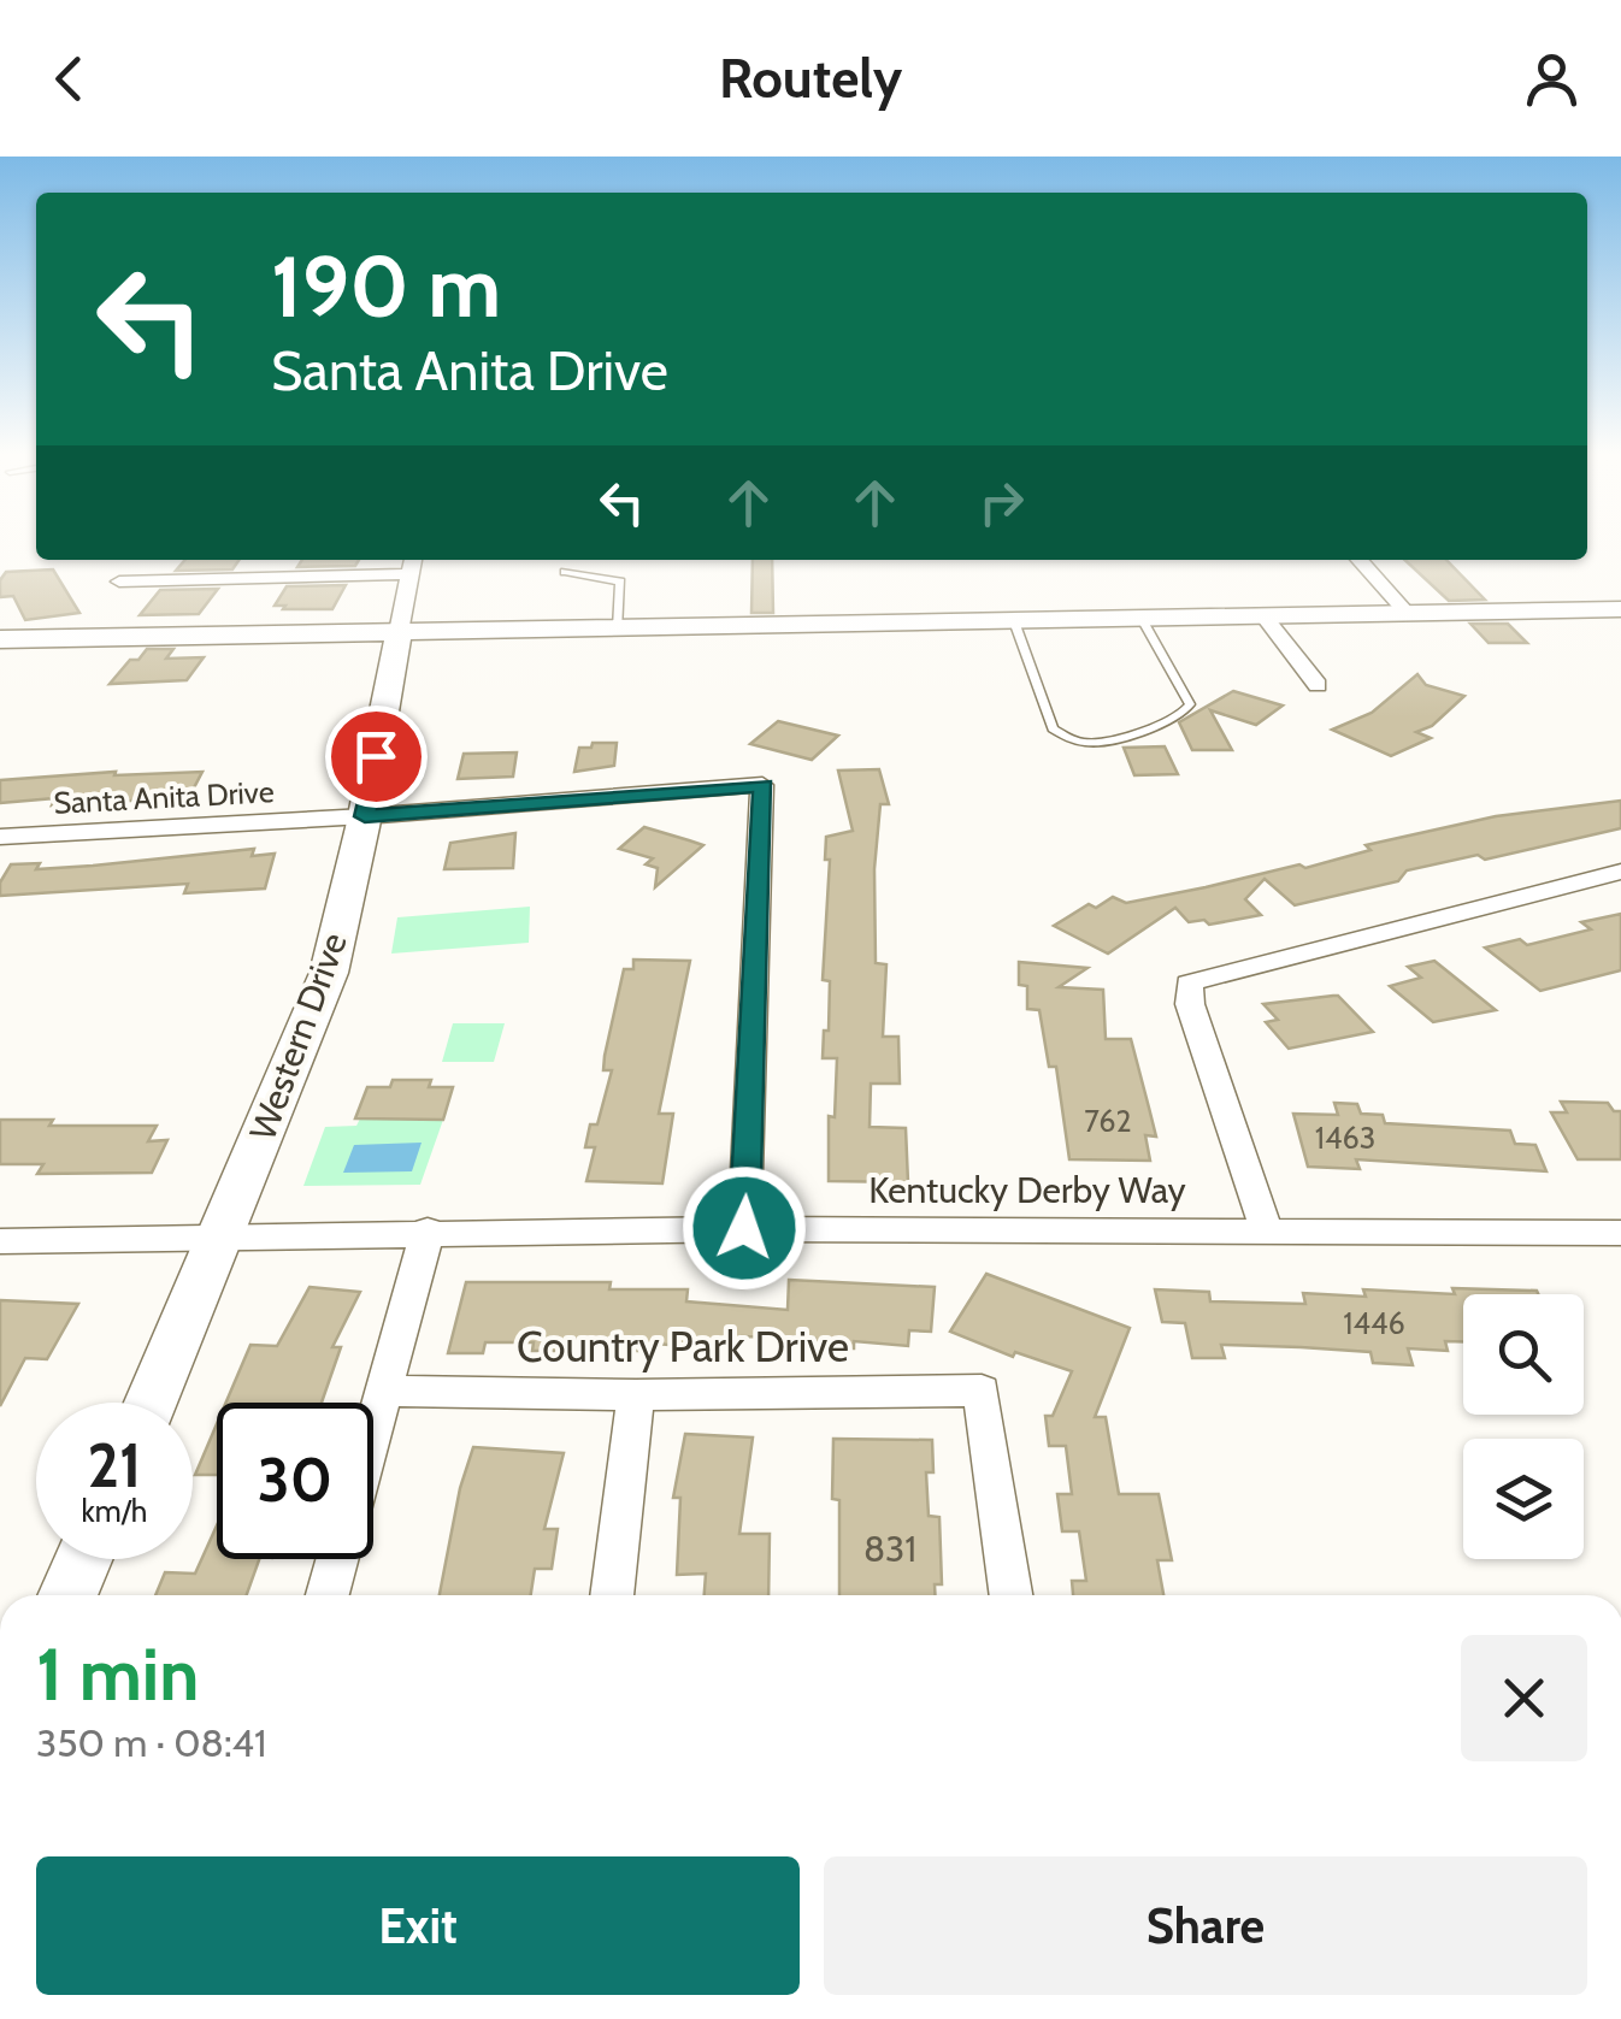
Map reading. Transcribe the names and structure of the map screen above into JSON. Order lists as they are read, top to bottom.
{
  "streets": {
    "main road": ["Western Drive"],
    "street": ["Santa Anita Drive", "Kentucky Derby Way", "Country Park Drive"]
  },
  "crossings": [
    ["Santa Anita Drive", "Western Drive"],
    ["Santa Anita Drive", "Kentucky Derby Way"],
    ["Western Drive", "Kentucky Derby Way"]
  ],
  "house_numbers": [
    "762",
    "1463",
    "1446",
    "831"
  ],
  "page": {
    "header": "Routely",
    "turn": ["190 m", "Santa Anita Drive"],
    "speed": "21 km/h",
    "limit": "30",
    "heading": ["1 min", "350 m · 08:41"],
    "buttons": ["Exit", "Share"]
  }
}
